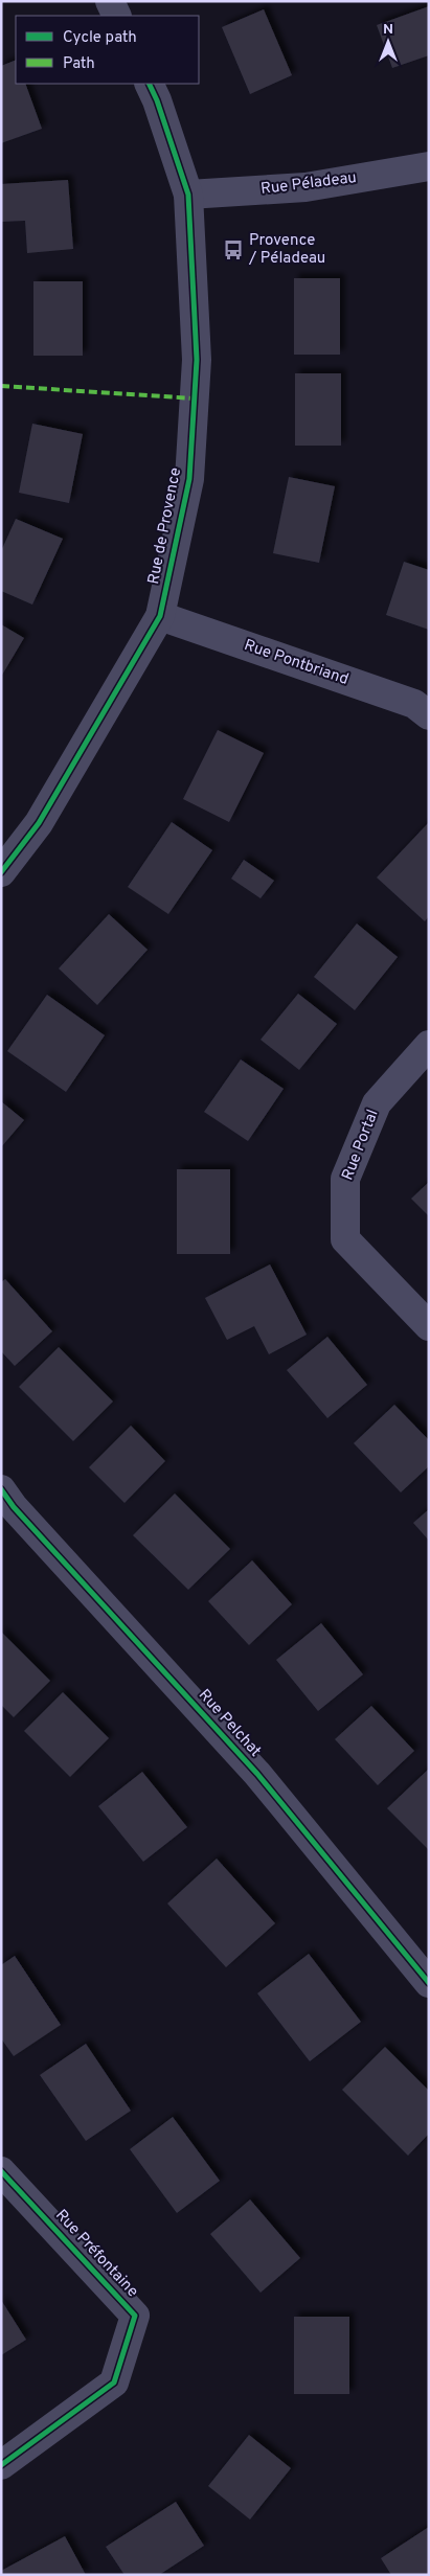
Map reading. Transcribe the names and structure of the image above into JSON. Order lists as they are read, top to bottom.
{
  "streets": {
    "street": [
      "Rue Péladeau",
      "Rue de Provence",
      "Rue Pontbriand",
      "Rue Portal",
      "Rue Pelchat",
      "Rue Préfontaine"
    ]
  },
  "crossings": [
    ["Rue Péladeau", "Rue de Provence"],
    ["Rue de Provence", "Rue Pontbriand"]
  ],
  "places": {
    "bus stop": ["Provence / Péladeau"]
  },
  "legend": ["Cycle path", "Path"],
  "north": "top"
}
